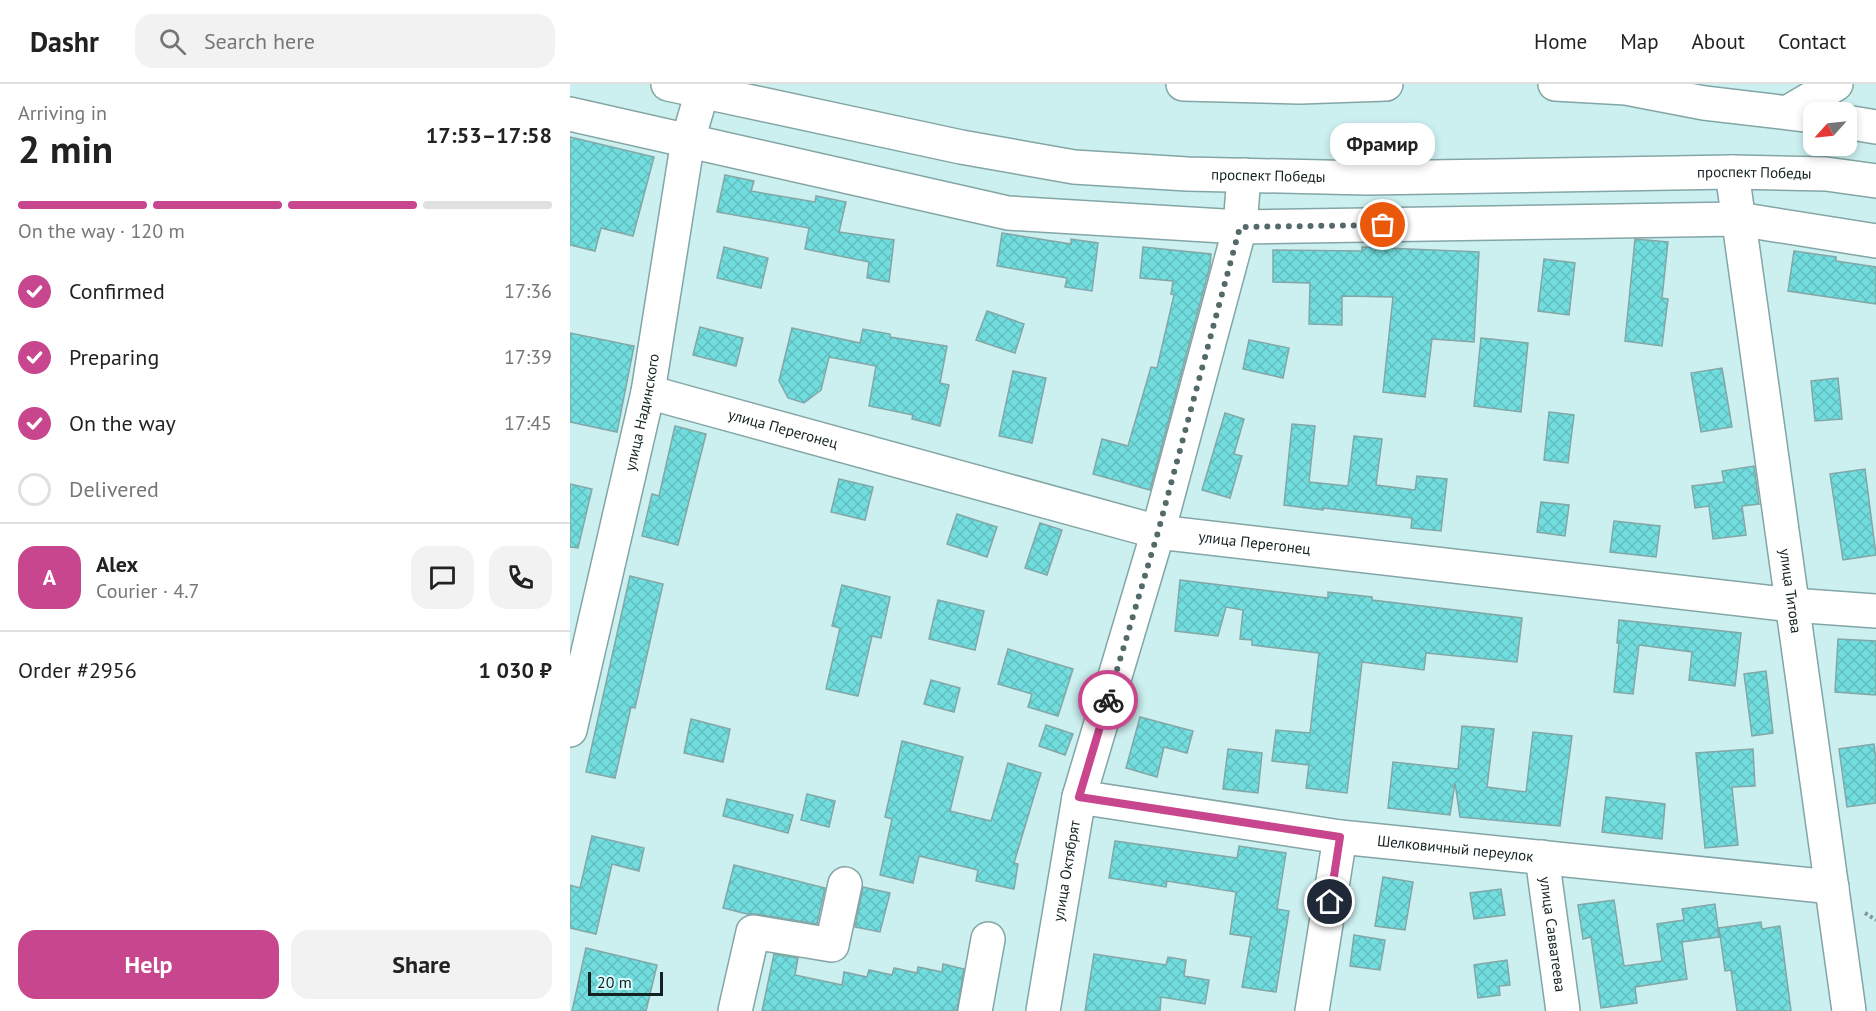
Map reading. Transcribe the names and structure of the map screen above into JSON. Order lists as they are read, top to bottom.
{
  "streets": {
    "street": [
      "проспект Победы",
      "улица Надинского",
      "улица Перегонец",
      "улица Титова",
      "Шелковичный переулок",
      "улица Октябрят",
      "улица Савватеева"
    ]
  },
  "crossings": [
    ["проспект Победы", "улица Надинского"],
    ["проспект Победы", "улица Титова"],
    ["проспект Победы", "улица Октябрят"],
    ["улица Надинского", "улица Перегонец"],
    ["улица Перегонец", "улица Титова"],
    ["улица Перегонец", "улица Октябрят"],
    ["улица Титова", "Шелковичный переулок"],
    ["Шелковичный переулок", "улица Октябрят"],
    ["Шелковичный переулок", "улица Савватеева"]
  ],
  "places": ["Фрамир"],
  "scale_bar": "20 m",
  "north": "bottom left",
  "page": {
    "header": "Dashr",
    "search": "Search here",
    "nav": [
      "Home",
      "Map",
      "About",
      "Contact"
    ],
    "heading": ["2 min", "Arriving in", "17:53–17:58"],
    "panel": [
      "Alex",
      "Courier · 4.7",
      "Order #2956",
      "1 030 ₽"
    ],
    "bubble": "Фрамир",
    "bar": "On the way · 120 m",
    "list": [
      ["Confirmed", "17:36"],
      ["Preparing", "17:39"],
      ["On the way", "17:45"],
      "Delivered"
    ],
    "round": "A",
    "buttons": ["Help", "Share"],
    "scale": "20 m"
  }
}
